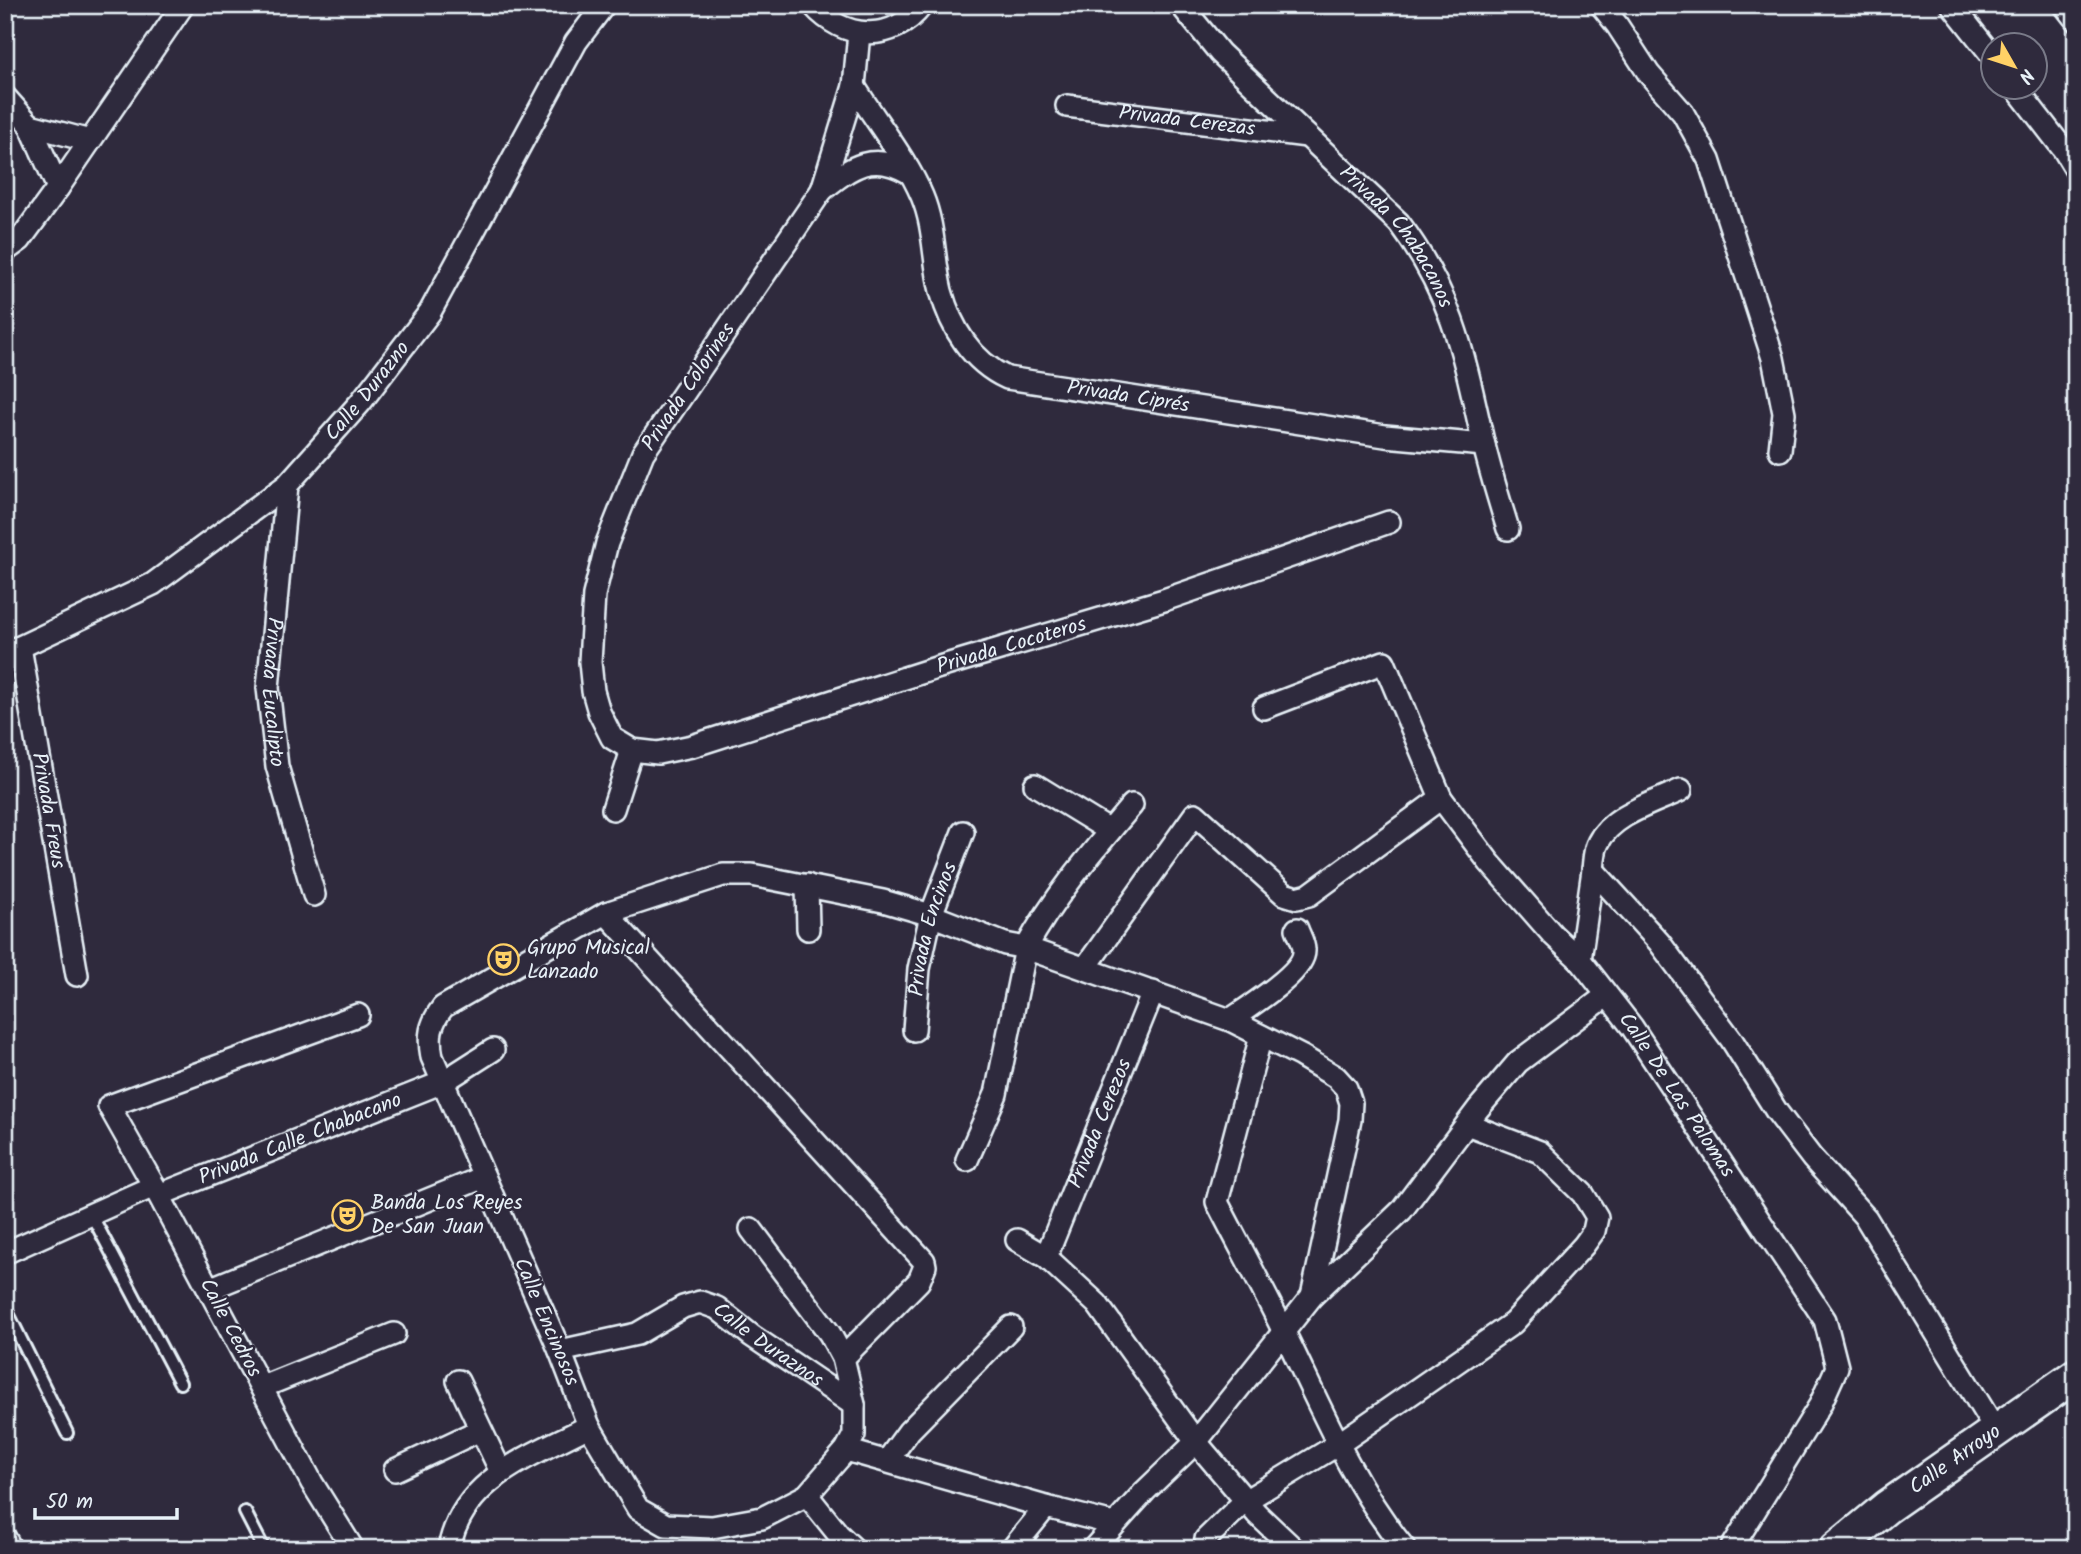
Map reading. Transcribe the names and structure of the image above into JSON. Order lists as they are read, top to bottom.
{
  "streets": {
    "street": [
      "Privada Cerezas",
      "Privada Chabacanos",
      "Privada Colorines",
      "Calle Durazno",
      "Privada Ciprés",
      "Privada Cocoteros",
      "Privada Eucalipto",
      "Privada Freus",
      "Privada Encinos",
      "Calle De Las Palomas",
      "Privada Cerezos",
      "Privada Calle Chabacano",
      "Calle Encinosos",
      "Calle Cedros",
      "Calle Duraznos",
      "Calle Arroyo"
    ]
  },
  "crossings": [
    ["Privada Cerezas", "Privada Chabacanos"],
    ["Privada Chabacanos", "Privada Ciprés"],
    ["Privada Colorines", "Privada Ciprés"],
    ["Privada Colorines", "Privada Cocoteros"],
    ["Calle Durazno", "Privada Eucalipto"],
    ["Calle Durazno", "Privada Freus"],
    ["Privada Encinos", "Calle Encinosos"],
    ["Privada Cerezos", "Calle Encinosos"],
    ["Privada Calle Chabacano", "Calle Encinosos"],
    ["Privada Calle Chabacano", "Calle Cedros"],
    ["Calle Encinosos", "Calle Duraznos"]
  ],
  "places": {
    "theatre": ["Grupo Musical Lanzado", "Banda Los Reyes De San Juan"]
  },
  "scale_bar": "50 m",
  "north": "bottom right"
}
